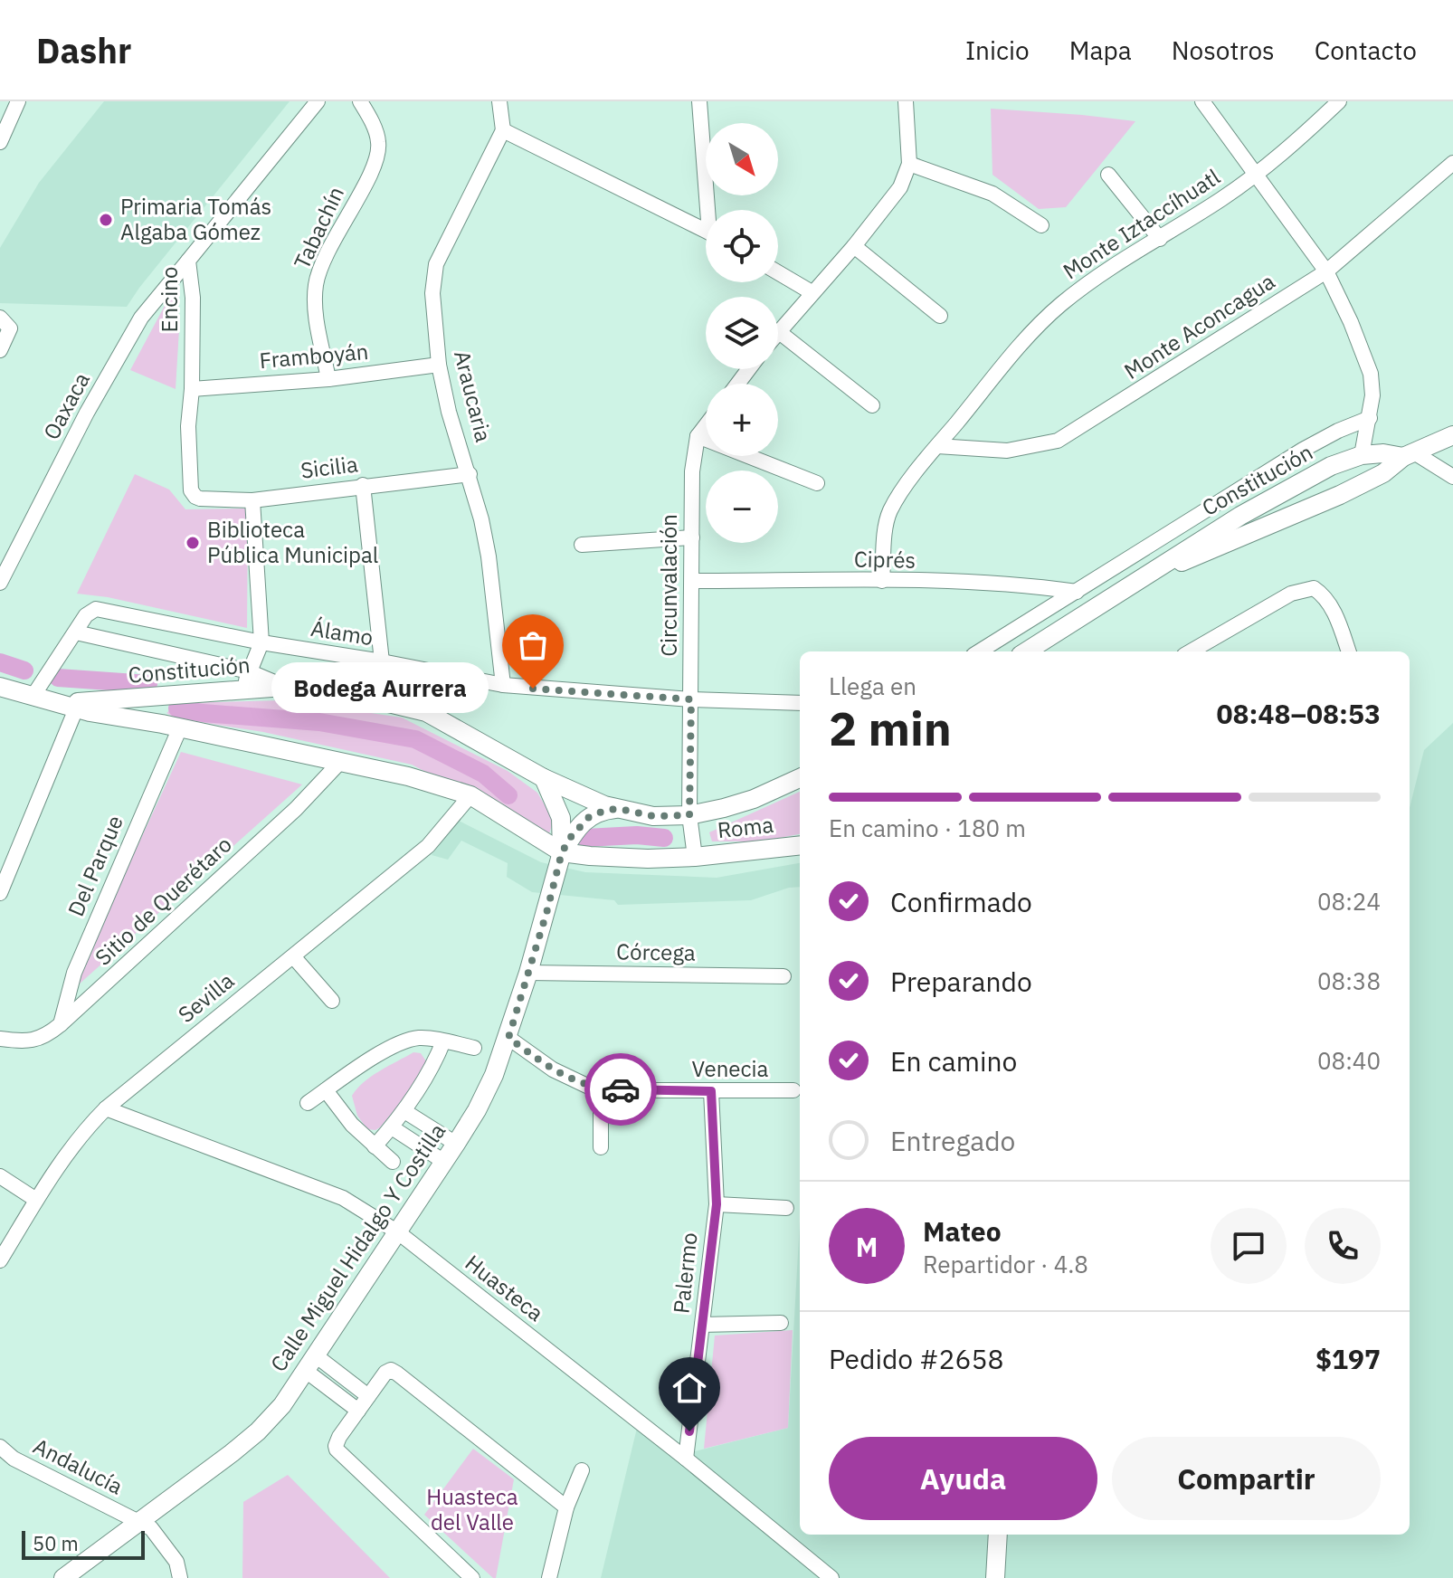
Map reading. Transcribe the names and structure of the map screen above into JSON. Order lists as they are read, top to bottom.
{
  "streets": {
    "street": [
      "Monte Iztaccíhuatl",
      "Tabachín",
      "Encino",
      "Monte Aconcagua",
      "Framboyán",
      "Araucaria",
      "Oaxaca",
      "Sicilia",
      "Constitución",
      "Ciprés",
      "Circunvalación",
      "Álamo",
      "Roma",
      "Del Parque",
      "Sitio de Querétaro",
      "Córcega",
      "Sevilla",
      "Venecia",
      "Calle Miguel Hidalgo Y Costilla",
      "Palermo",
      "Huasteca",
      "Andalucía"
    ]
  },
  "crossings": [
    ["Monte Iztaccíhuatl", "Monte Aconcagua"],
    ["Monte Iztaccíhuatl", "Ciprés"],
    ["Tabachín", "Framboyán"],
    ["Encino", "Framboyán"],
    ["Encino", "Oaxaca"],
    ["Encino", "Sicilia"],
    ["Framboyán", "Araucaria"],
    ["Araucaria", "Sicilia"],
    ["Araucaria", "Álamo"],
    ["Constitución", "Circunvalación"],
    ["Constitución", "Álamo"],
    ["Constitución", "Roma"],
    ["Constitución", "Del Parque"],
    ["Constitución", "Sitio de Querétaro"],
    ["Constitución", "Sevilla"],
    ["Constitución", "Calle Miguel Hidalgo Y Costilla"],
    ["Ciprés", "Circunvalación"],
    ["Circunvalación", "Álamo"],
    ["Circunvalación", "Roma"],
    ["Roma", "Calle Miguel Hidalgo Y Costilla"],
    ["Del Parque", "Sitio de Querétaro"],
    ["Córcega", "Calle Miguel Hidalgo Y Costilla"],
    ["Sevilla", "Huasteca"],
    ["Venecia", "Calle Miguel Hidalgo Y Costilla"],
    ["Venecia", "Palermo"],
    ["Calle Miguel Hidalgo Y Costilla", "Huasteca"],
    ["Calle Miguel Hidalgo Y Costilla", "Andalucía"],
    ["Palermo", "Huasteca"]
  ],
  "parks": ["Huasteca del Valle"],
  "places": ["Primaria Tomás Algaba Gómez", "Biblioteca Pública Municipal", "Bodega Aurrera"],
  "scale_bar": "50 m",
  "north": "bottom right",
  "page": {
    "header": "Dashr",
    "nav": [
      "Inicio",
      "Mapa",
      "Nosotros",
      "Contacto"
    ],
    "map_buttons": ["+", "−"],
    "heading": ["2 min", "Llega en", "08:48–08:53"],
    "panel": [
      "Mateo",
      "Repartidor · 4.8",
      "Pedido #2658",
      "$197"
    ],
    "bubble": "Bodega Aurrera",
    "bar": "En camino · 180 m",
    "list": [
      ["Confirmado", "08:24"],
      ["Preparando", "08:38"],
      ["En camino", "08:40"],
      "Entregado"
    ],
    "round": "M",
    "buttons": ["Ayuda", "Compartir"],
    "scale": "50 m"
  }
}
